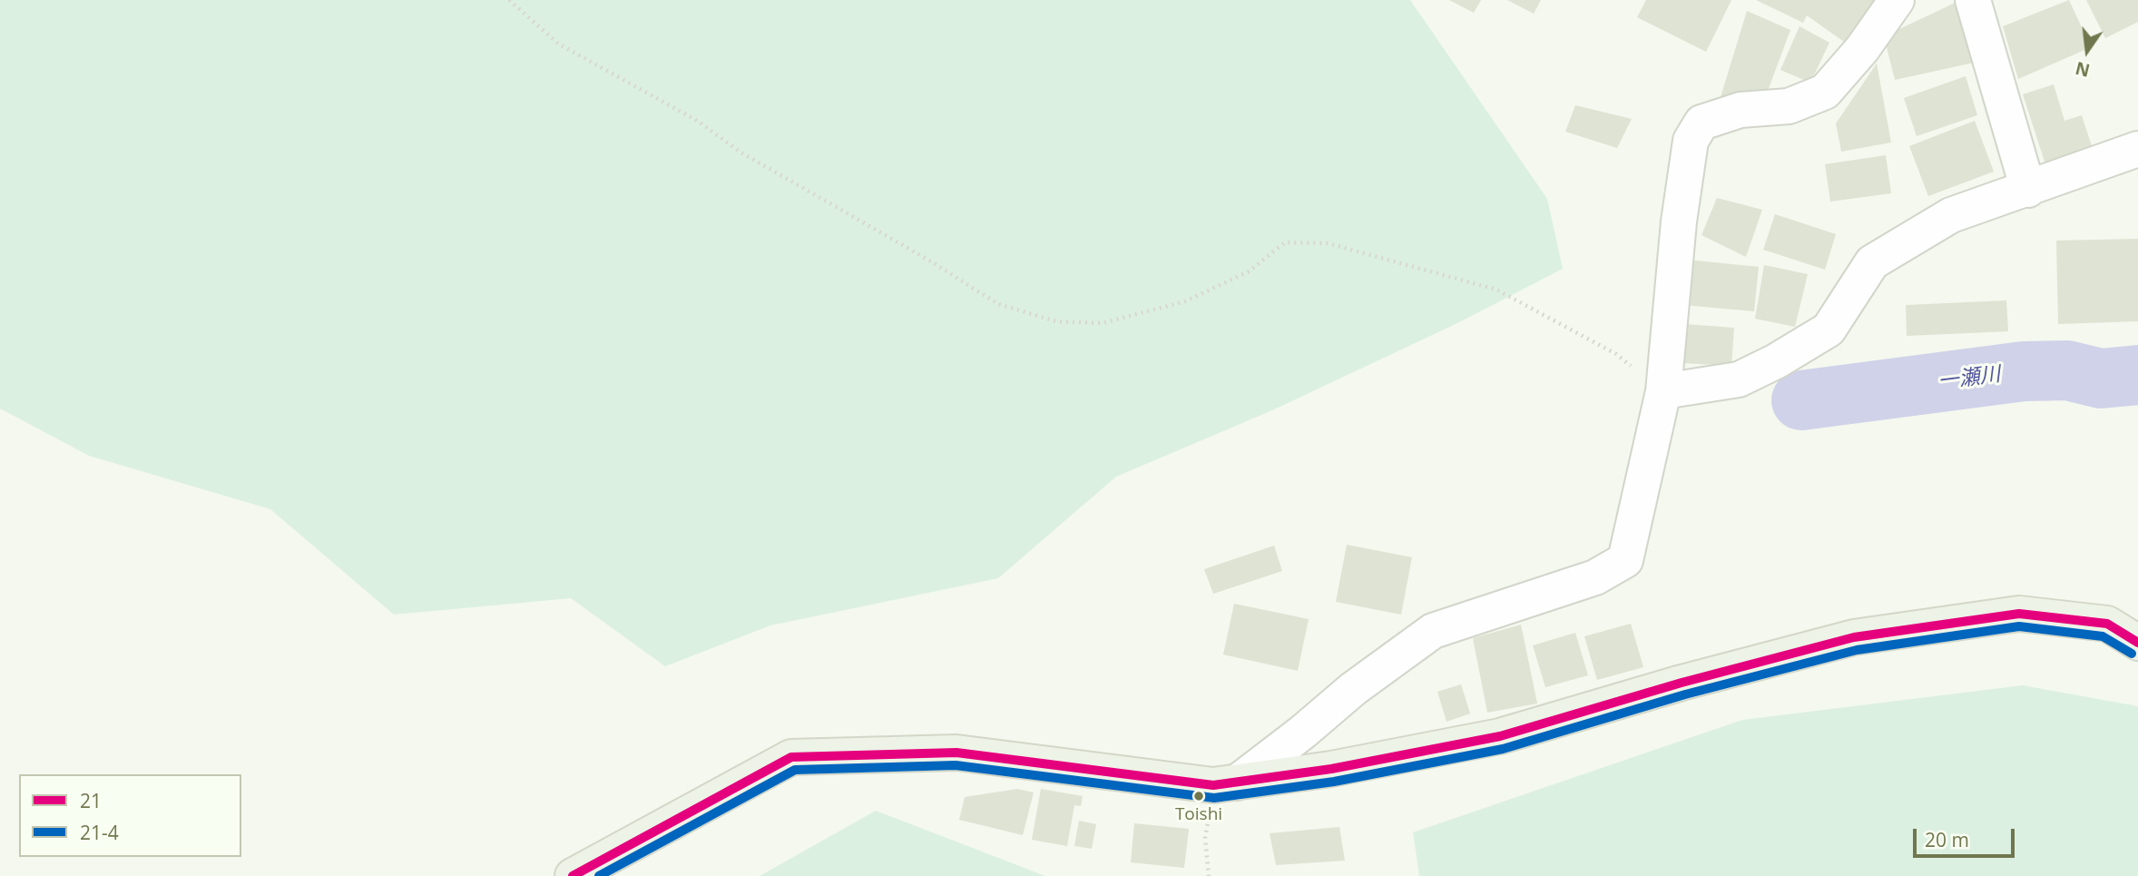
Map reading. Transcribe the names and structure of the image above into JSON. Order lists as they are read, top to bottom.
{
  "water": ["一瀬川"],
  "places": ["Toishi"],
  "lines": ["transit line 21", "transit line 21-4"],
  "legend": ["21", "21-4"],
  "scale_bar": "20 m",
  "north": "bottom"
}
